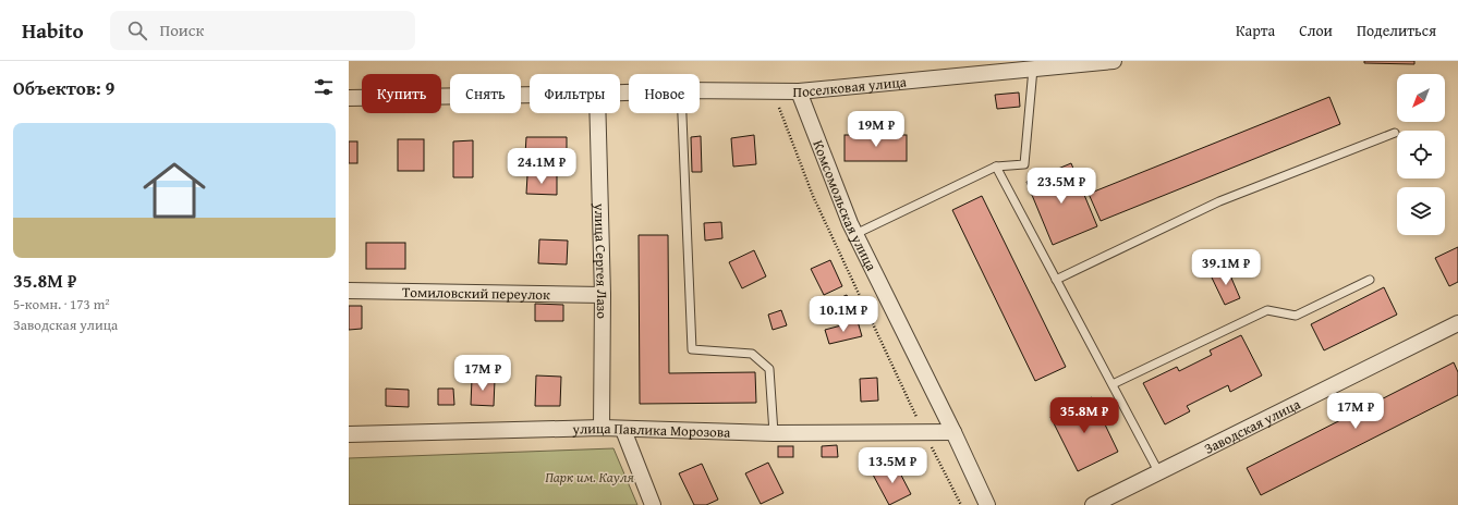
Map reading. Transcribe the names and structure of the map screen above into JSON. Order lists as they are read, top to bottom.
{
  "streets": {
    "street": [
      "Поселковая улица",
      "Комсомольская улица",
      "улица Сергея Лазо",
      "Томиловский переулок",
      "Заводская улица",
      "улица Павлика Морозова"
    ]
  },
  "crossings": [
    ["Поселковая улица", "Комсомольская улица"],
    ["Комсомольская улица", "улица Павлика Морозова"],
    ["улица Сергея Лазо", "Томиловский переулок"],
    ["улица Сергея Лазо", "улица Павлика Морозова"]
  ],
  "parks": ["Парк им. Кауля"],
  "north": "bottom left",
  "page": {
    "header": "Habito",
    "search": "Поиск",
    "nav": ["Карта", "Слои", "Поделиться"],
    "heading": "Объектов: 9",
    "chip": [
      "Купить",
      "Снять",
      "Фильтры",
      "Новое"
    ],
    "price": [
      "19M ₽",
      "24.1M ₽",
      "23.5M ₽",
      "39.1M ₽",
      "10.1M ₽",
      "17M ₽",
      "17M ₽",
      "35.8M ₽",
      "13.5M ₽"
    ],
    "list": [
      {
        "name": "35.8M ₽",
        "note": "5-комн. · 173 m² · Заводская улица"
      }
    ]
  }
}
